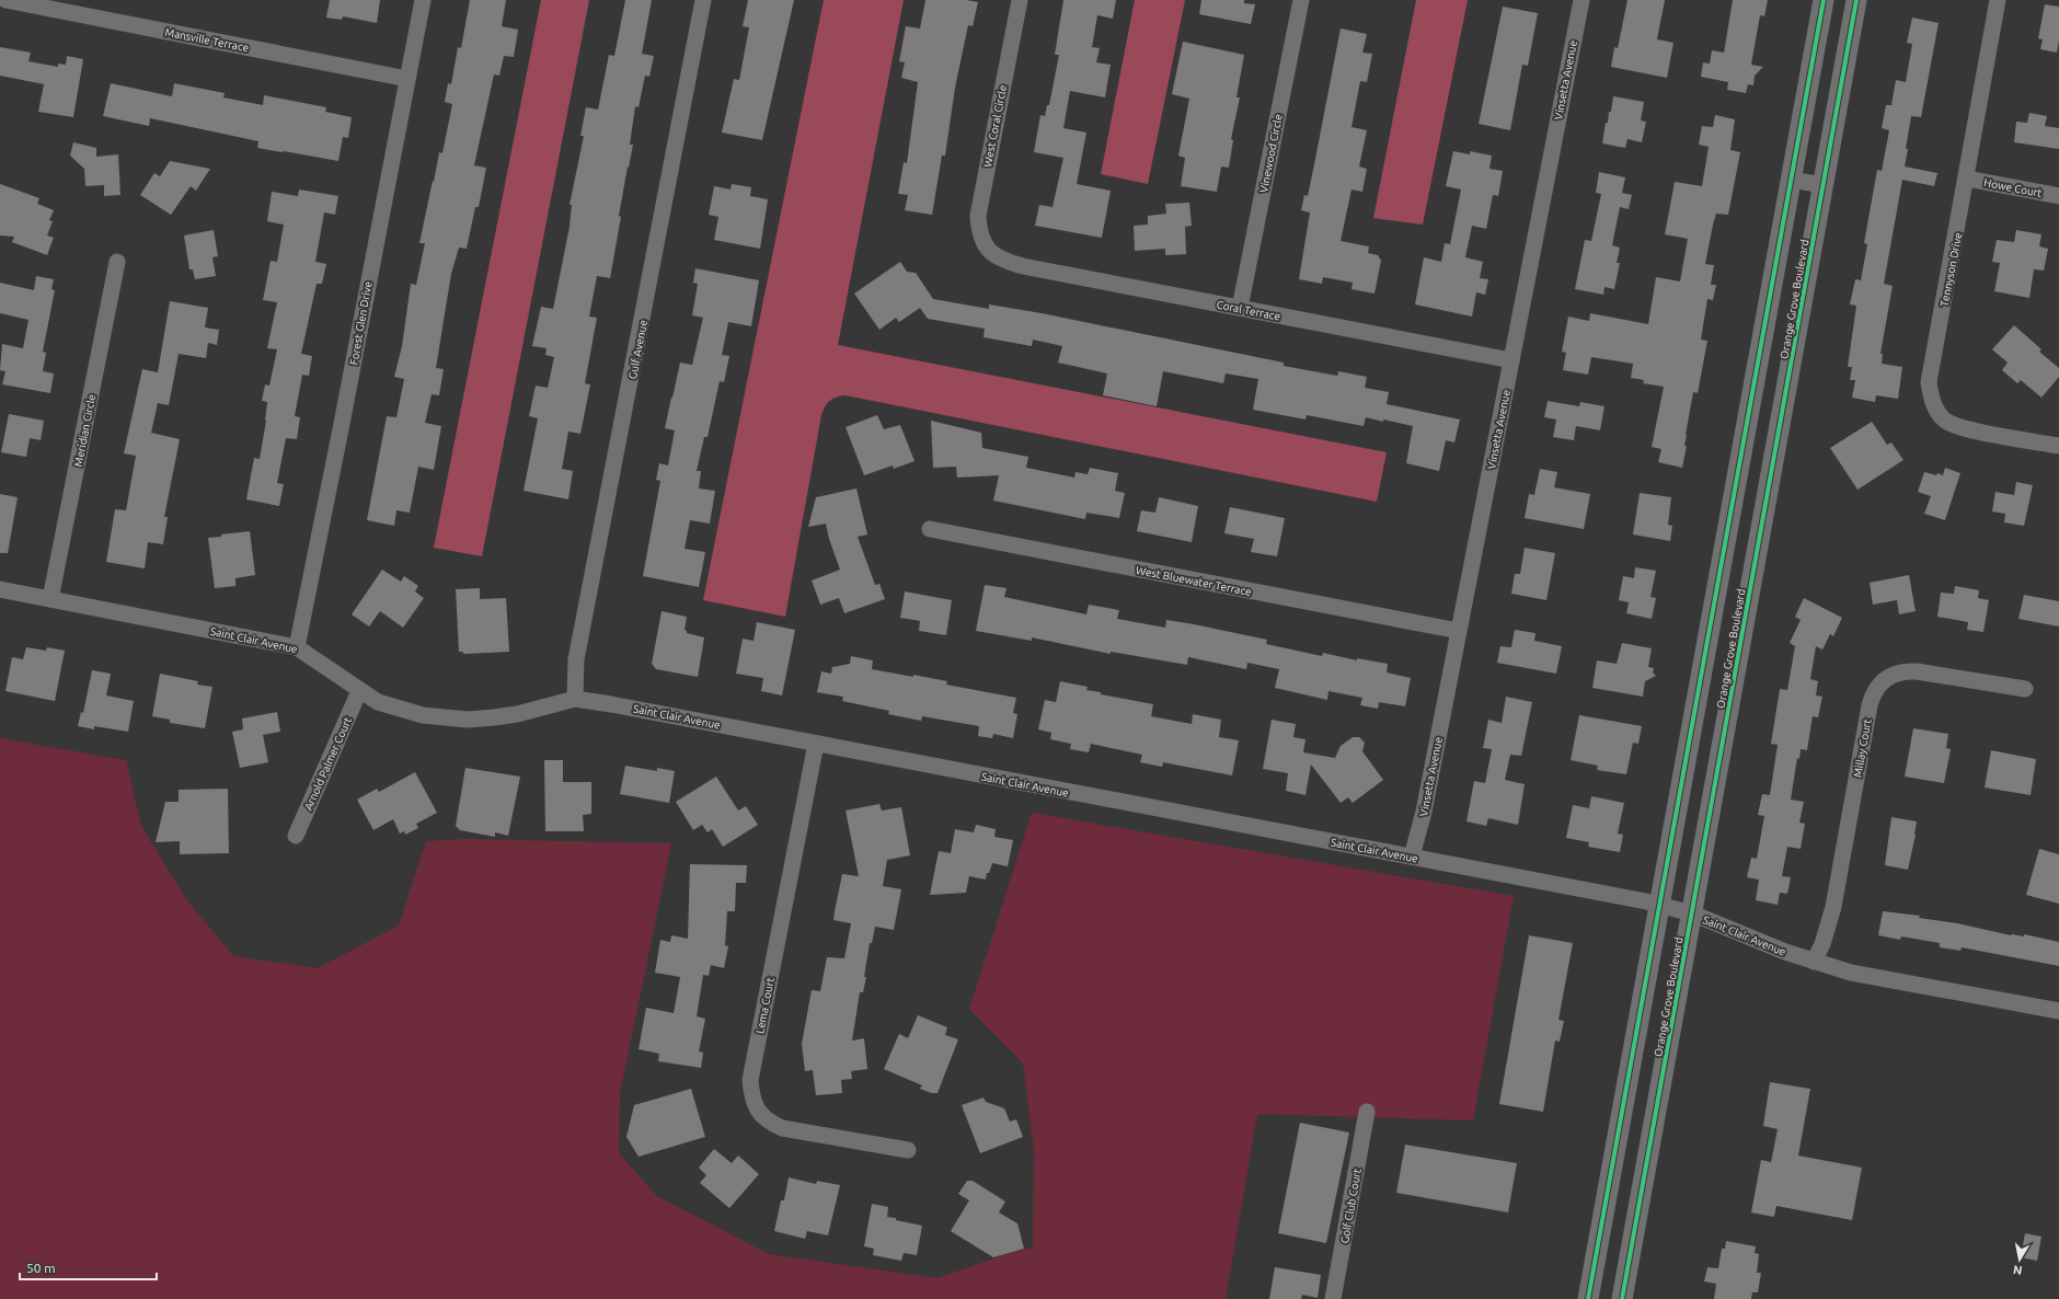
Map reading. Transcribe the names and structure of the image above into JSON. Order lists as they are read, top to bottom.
{
  "streets": {
    "street": [
      "Mansville Terrace",
      "Vinsetta Avenue",
      "West Coral Circle",
      "Vinewood Circle",
      "Howe Court",
      "Tennyson Drive",
      "Orange Grove Boulevard",
      "Coral Terrace",
      "Forest Glen Drive",
      "Gulf Avenue",
      "Meridian Circle",
      "West Bluewater Terrace",
      "Saint Clair Avenue",
      "Millay Court",
      "Arnold Palmer Court",
      "Lema Court",
      "Golf Club Court"
    ]
  },
  "crossings": [
    ["Mansville Terrace", "Forest Glen Drive"],
    ["Vinsetta Avenue", "Coral Terrace"],
    ["Vinsetta Avenue", "West Bluewater Terrace"],
    ["Vinsetta Avenue", "Saint Clair Avenue"],
    ["West Coral Circle", "Coral Terrace"],
    ["Vinewood Circle", "Coral Terrace"],
    ["Howe Court", "Tennyson Drive"],
    ["Orange Grove Boulevard", "Saint Clair Avenue"],
    ["Forest Glen Drive", "Saint Clair Avenue"],
    ["Gulf Avenue", "Saint Clair Avenue"],
    ["Meridian Circle", "Saint Clair Avenue"],
    ["Saint Clair Avenue", "Millay Court"],
    ["Saint Clair Avenue", "Arnold Palmer Court"],
    ["Saint Clair Avenue", "Lema Court"]
  ],
  "scale_bar": "50 m",
  "north": "bottom"
}
